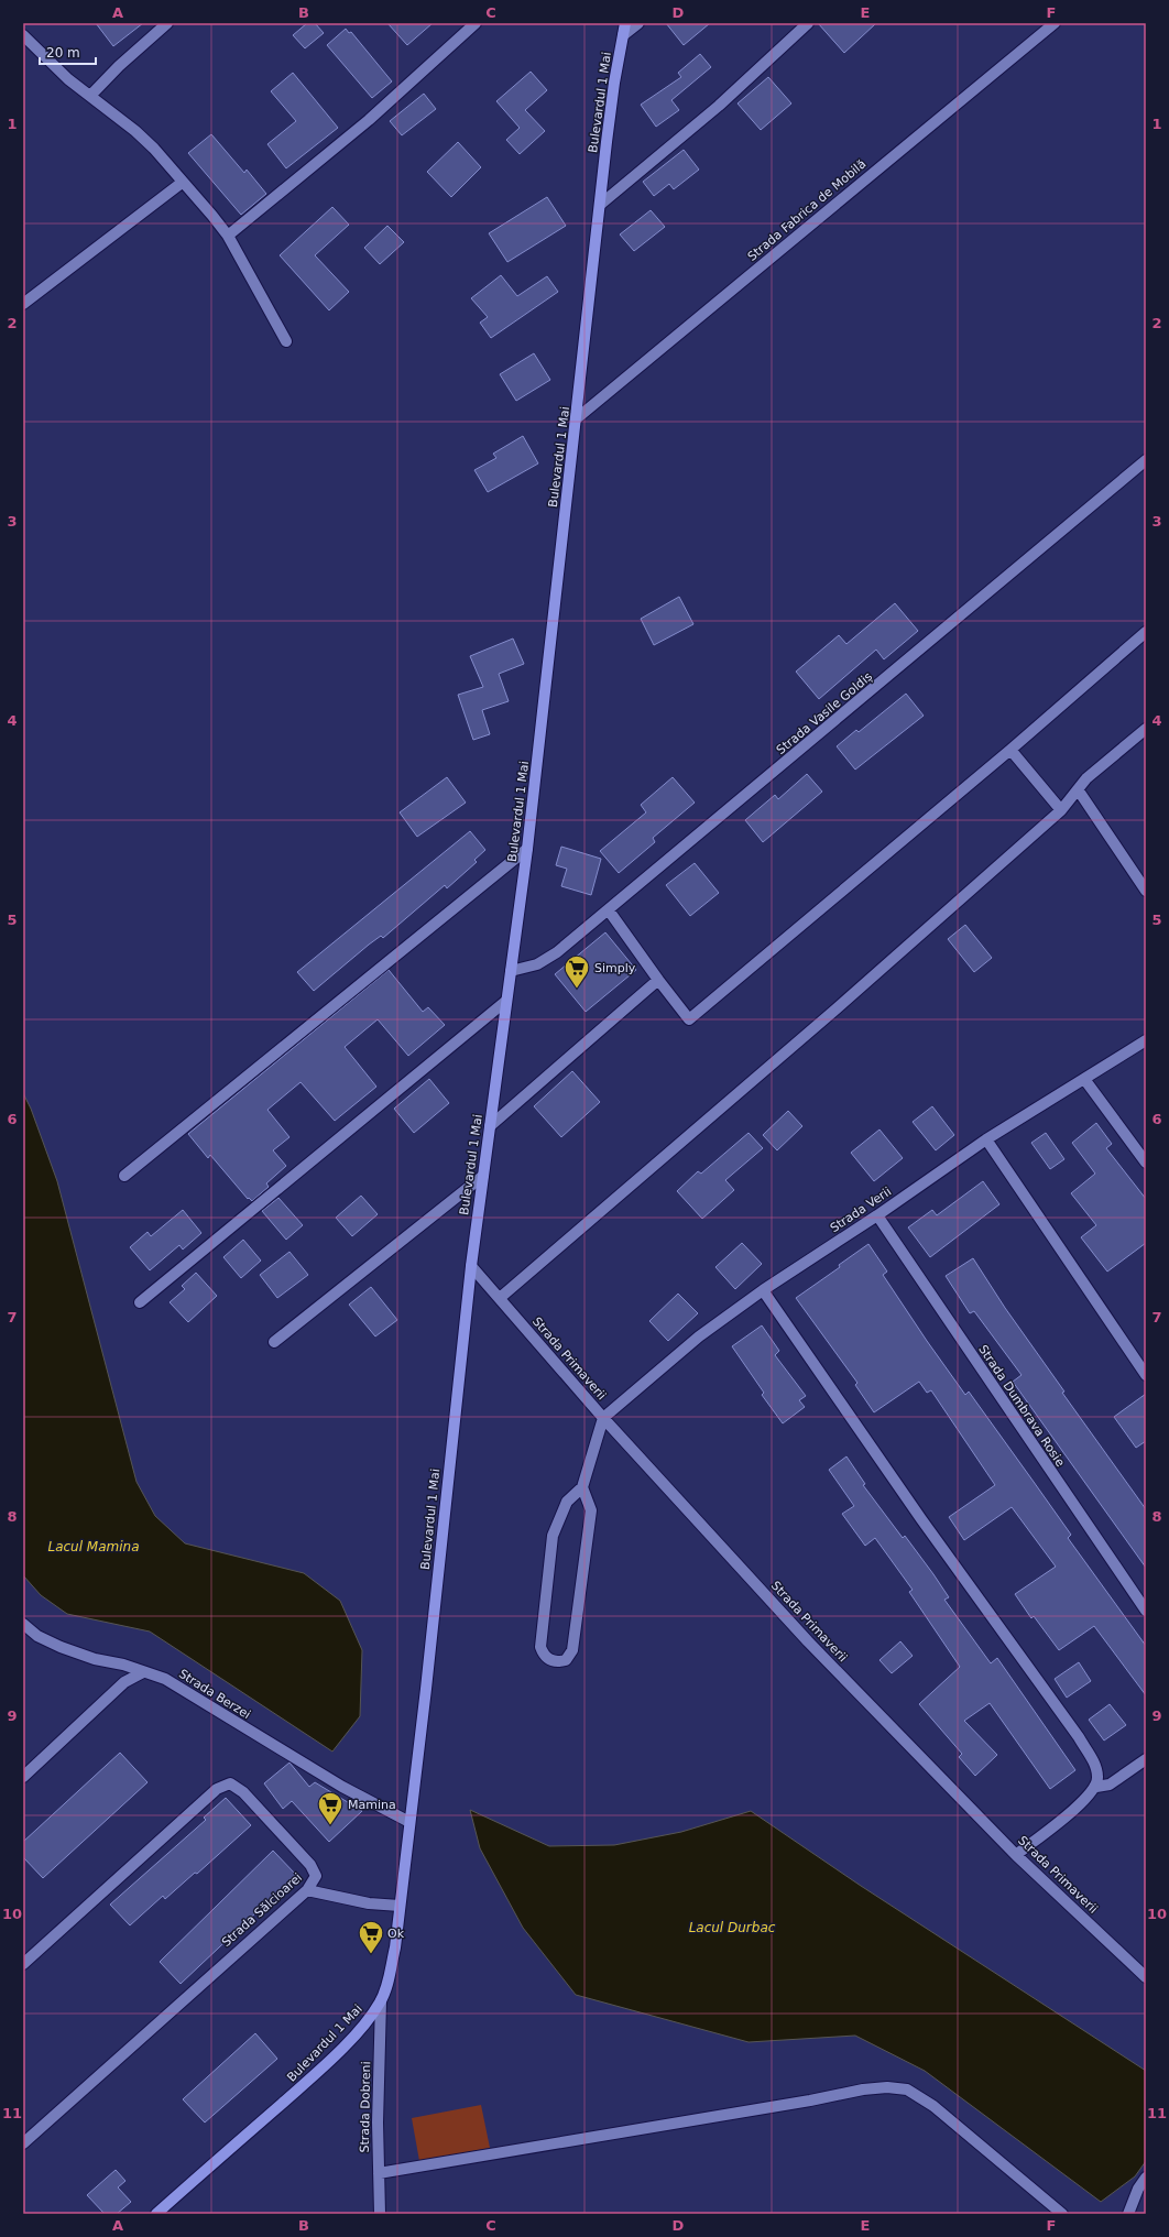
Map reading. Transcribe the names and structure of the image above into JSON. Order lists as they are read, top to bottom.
{
  "streets": {
    "main road": ["Bulevardul 1 Mai"],
    "street": [
      "Strada Fabrica de Mobilă",
      "Strada Vasile Goldiș",
      "Strada Verii",
      "Strada Primaverii",
      "Strada Dumbrava Rosie",
      "Strada Berzei",
      "Strada Sălcioarei",
      "Strada Dobreni"
    ]
  },
  "crossings": [
    ["Bulevardul 1 Mai", "Strada Fabrica de Mobilă"],
    ["Bulevardul 1 Mai", "Strada Vasile Goldiș"],
    ["Bulevardul 1 Mai", "Strada Primaverii"],
    ["Bulevardul 1 Mai", "Strada Berzei"],
    ["Bulevardul 1 Mai", "Strada Dobreni"],
    ["Strada Verii", "Strada Primaverii"],
    ["Strada Verii", "Strada Dumbrava Rosie"]
  ],
  "water": ["Lacul Mamina", "Lacul Durbac"],
  "places": {
    "supermarket": ["Simply", "Mamina", "Ok"]
  },
  "scale_bar": "20 m",
  "grid": {
    "columns": [
      "A",
      "B",
      "C",
      "D",
      "E",
      "F"
    ],
    "rows": [
      "1",
      "2",
      "3",
      "4",
      "5",
      "6",
      "7",
      "8",
      "9",
      "10",
      "11"
    ]
  }
}
